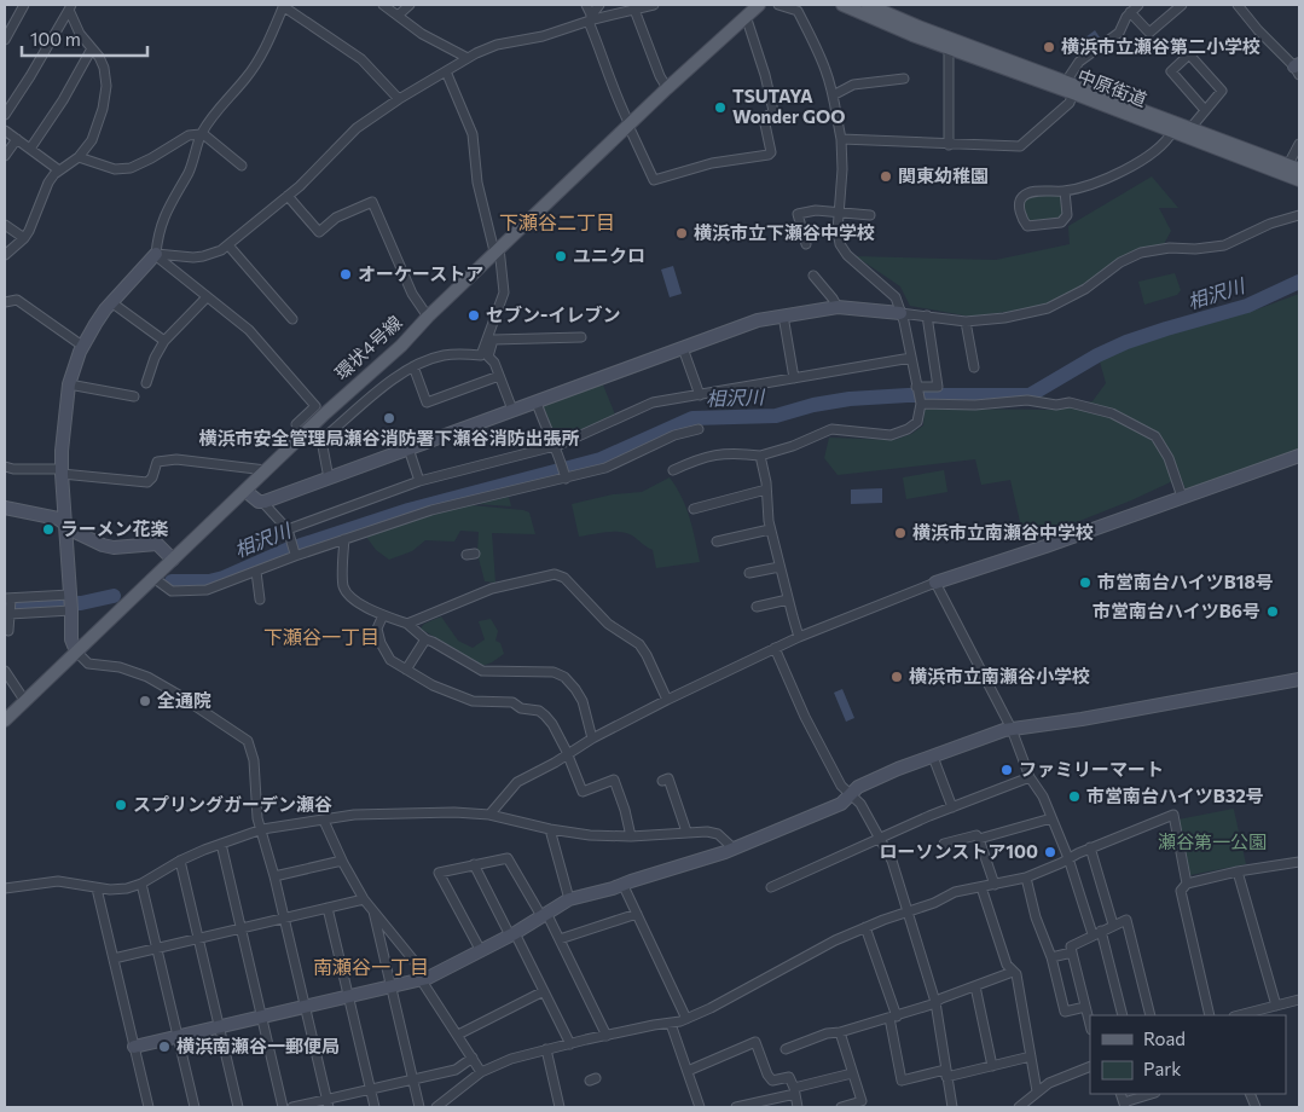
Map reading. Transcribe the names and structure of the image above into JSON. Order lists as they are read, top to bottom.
{
  "streets": {
    "main road": ["中原街道", "環状4号線"]
  },
  "districts": ["下瀬谷二丁目", "下瀬谷一丁目", "南瀬谷一丁目"],
  "water": ["相沢川"],
  "parks": ["瀬谷第一公園"],
  "places": [
    "横浜市立瀬谷第二小学校",
    "TSUTAYA Wonder GOO",
    "関東幼稚園",
    "横浜市立下瀬谷中学校",
    "ユニクロ",
    "オーケーストア",
    "セブン-イレブン",
    "横浜市安全管理局瀬谷消防署下瀬谷消防出張所",
    "ラーメン花楽",
    "横浜市立南瀬谷中学校",
    "市営南台ハイツB18号",
    "市営南台ハイツB6号",
    "横浜市立南瀬谷小学校",
    "全通院",
    "ファミリーマート",
    "市営南台ハイツB32号",
    "スプリングガーデン瀬谷",
    "ローソンストア100",
    "横浜南瀬谷一郵便局"
  ],
  "legend": ["Road", "Park"],
  "scale_bar": "100 m"
}
